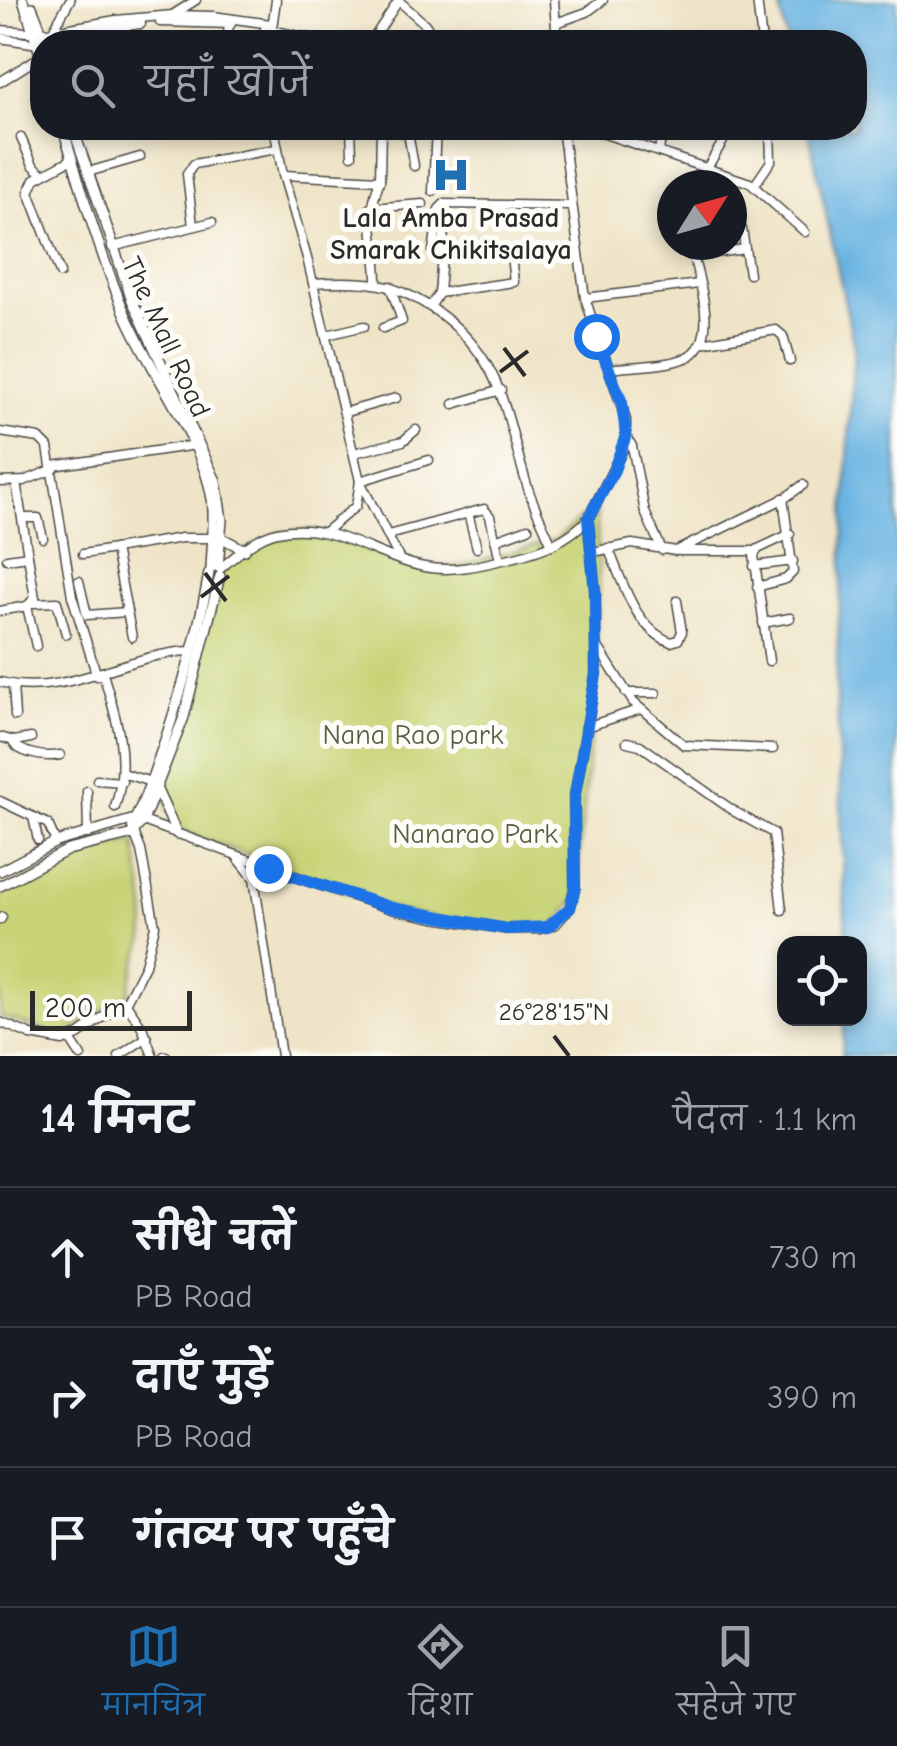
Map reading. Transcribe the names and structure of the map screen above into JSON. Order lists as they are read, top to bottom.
{
  "streets": {
    "main road": ["The Mall Road"]
  },
  "parks": ["Nana Rao park", "Nanarao Park"],
  "places": {
    "hospital": ["Lala Amba Prasad Smarak Chikitsalaya"]
  },
  "scale_bar": "200 m",
  "north": "top right",
  "page": {
    "search": "यहाँ खोजें",
    "scale": "200 m",
    "heading": ["14 मिनट", "पैदल · 1.1 km"],
    "list": [
      ["सीधे चलें", "PB Road", "730 m"],
      ["दाएँ मुड़ें", "PB Road", "390 m"],
      "गंतव्य पर पहुँचे"
    ],
    "nav": ["मानचित्र", "दिशा", "सहेजे गए"]
  },
  "coordinates": ["26°28'15\"N"]
}
